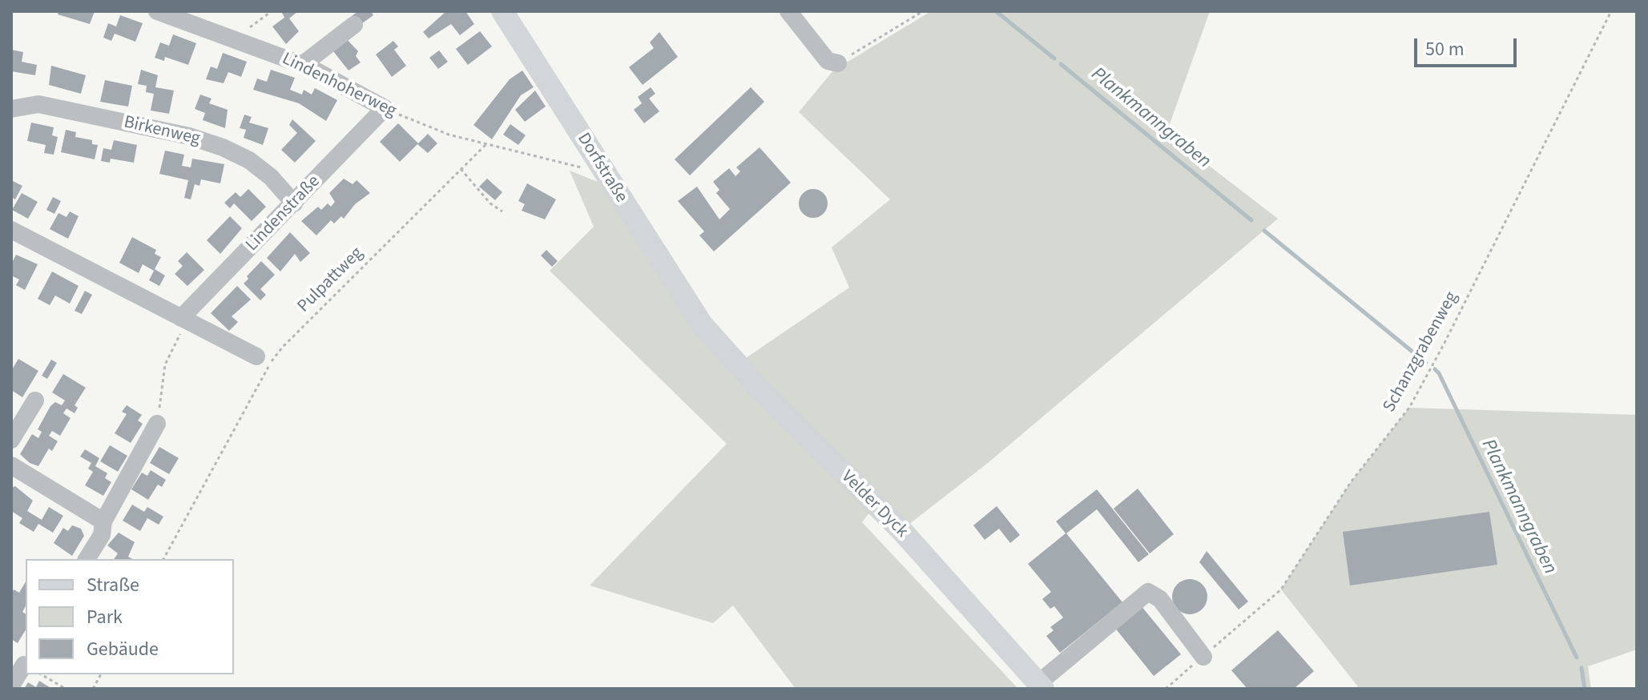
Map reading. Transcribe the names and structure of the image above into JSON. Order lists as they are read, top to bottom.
{
  "streets": {
    "main road": ["Dorfstraße", "Velder Dyck"],
    "street": ["Lindenhoherweg", "Birkenweg", "Lindenstraße"],
    "path": ["Pulpattweg", "Schanzgrabenweg"]
  },
  "crossings": [
    ["Lindenhoherweg", "Lindenstraße"],
    ["Lindenhoherweg", "Pulpattweg"],
    ["Birkenweg", "Lindenstraße"],
    ["Dorfstraße", "Velder Dyck"]
  ],
  "water": ["Plankmanngraben"],
  "legend": ["Straße", "Park", "Gebäude"],
  "scale_bar": "50 m"
}
